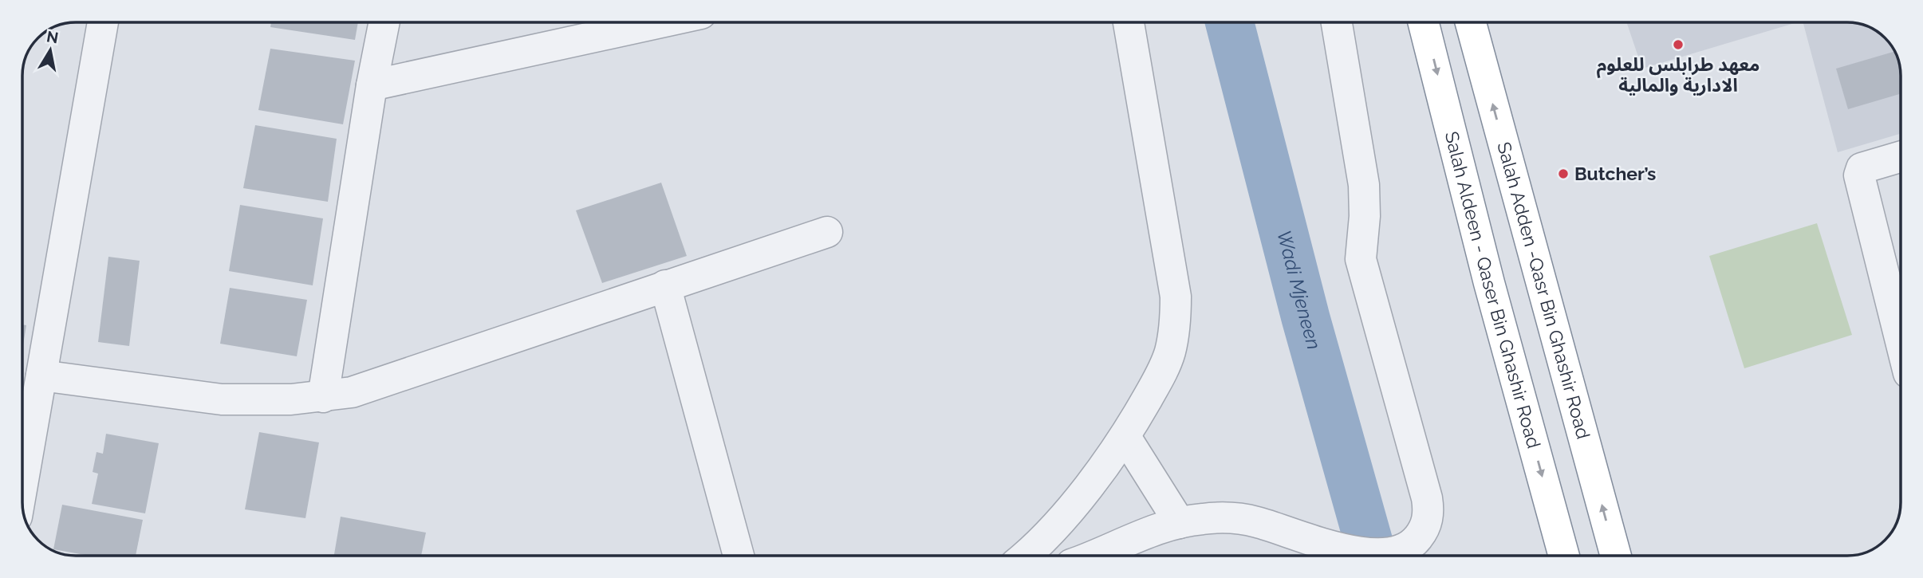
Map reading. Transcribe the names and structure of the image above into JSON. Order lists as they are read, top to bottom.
{
  "streets": {
    "highway": ["Salah Adden -Qasr Bin Ghashir Road", "Salah Aldeen - Qaser Bin Ghashir Road"]
  },
  "one_way": ["Salah Adden -Qasr Bin Ghashir Road", "Salah Aldeen - Qaser Bin Ghashir Road"],
  "water": ["Wadi Mjeneen"],
  "places": ["معهد طرابلس للعلوم الادارية والمالية", "Butcher’s"],
  "north": "top"
}
